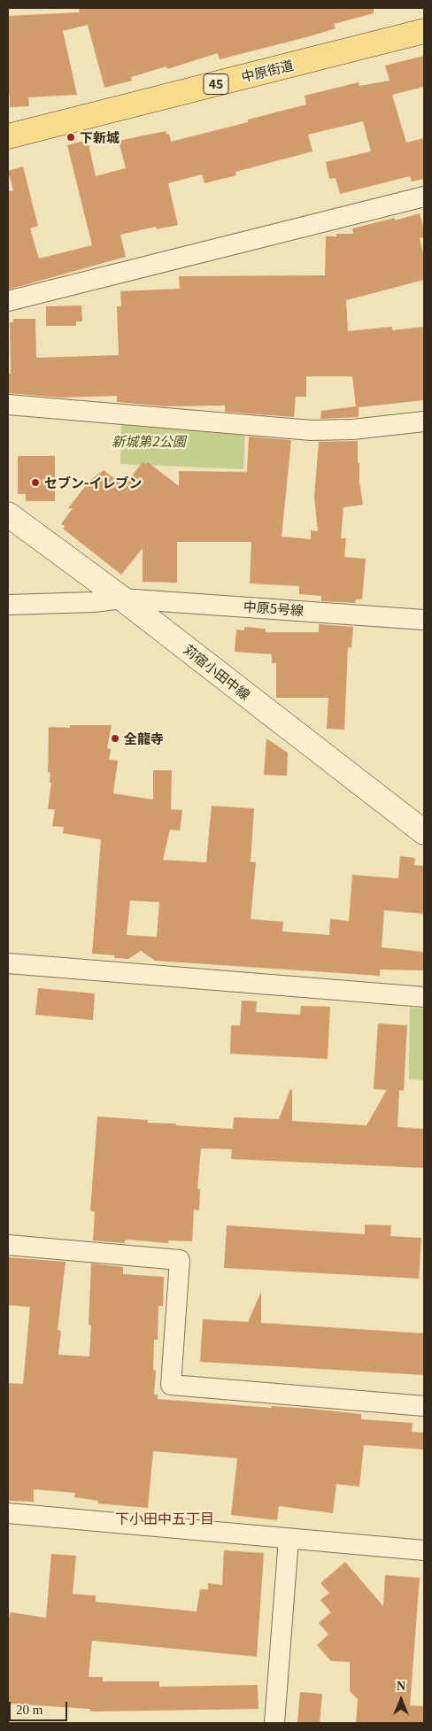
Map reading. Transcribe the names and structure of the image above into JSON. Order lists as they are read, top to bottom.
{
  "streets": {
    "main road": ["中原街道", "45"],
    "street": ["中原5号線", "苅宿小田中線"]
  },
  "crossings": [
    ["中原5号線", "苅宿小田中線"]
  ],
  "districts": ["下小田中五丁目"],
  "parks": ["新城第2公園"],
  "places": ["下新城", "セブン-イレブン", "全龍寺"],
  "scale_bar": "20 m",
  "north": "top"
}
